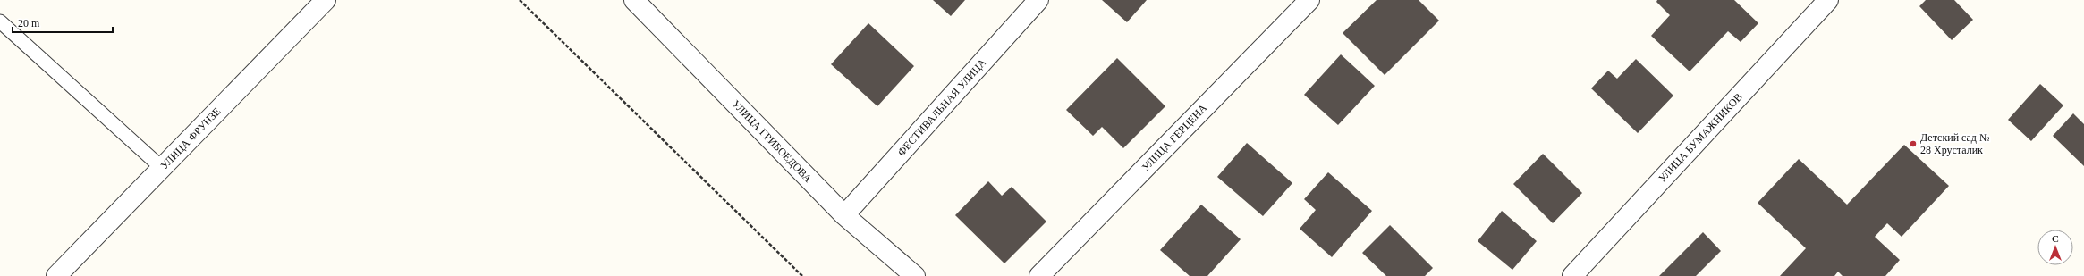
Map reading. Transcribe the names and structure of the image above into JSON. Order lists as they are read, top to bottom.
{
  "streets": {
    "street": [
      "ФЕСТИВАЛЬНАЯ УЛИЦА",
      "УЛИЦА ГЕРЦЕНА",
      "УЛИЦА БУМАЖНИКОВ",
      "УЛИЦА ФРУНЗЕ",
      "УЛИЦА ГРИБОЕДОВА"
    ]
  },
  "crossings": [
    ["ФЕСТИВАЛЬНАЯ УЛИЦА", "УЛИЦА ГРИБОЕДОВА"]
  ],
  "places": ["Детский сад № 28 Хрусталик"],
  "scale_bar": "20 m",
  "north": "top"
}
